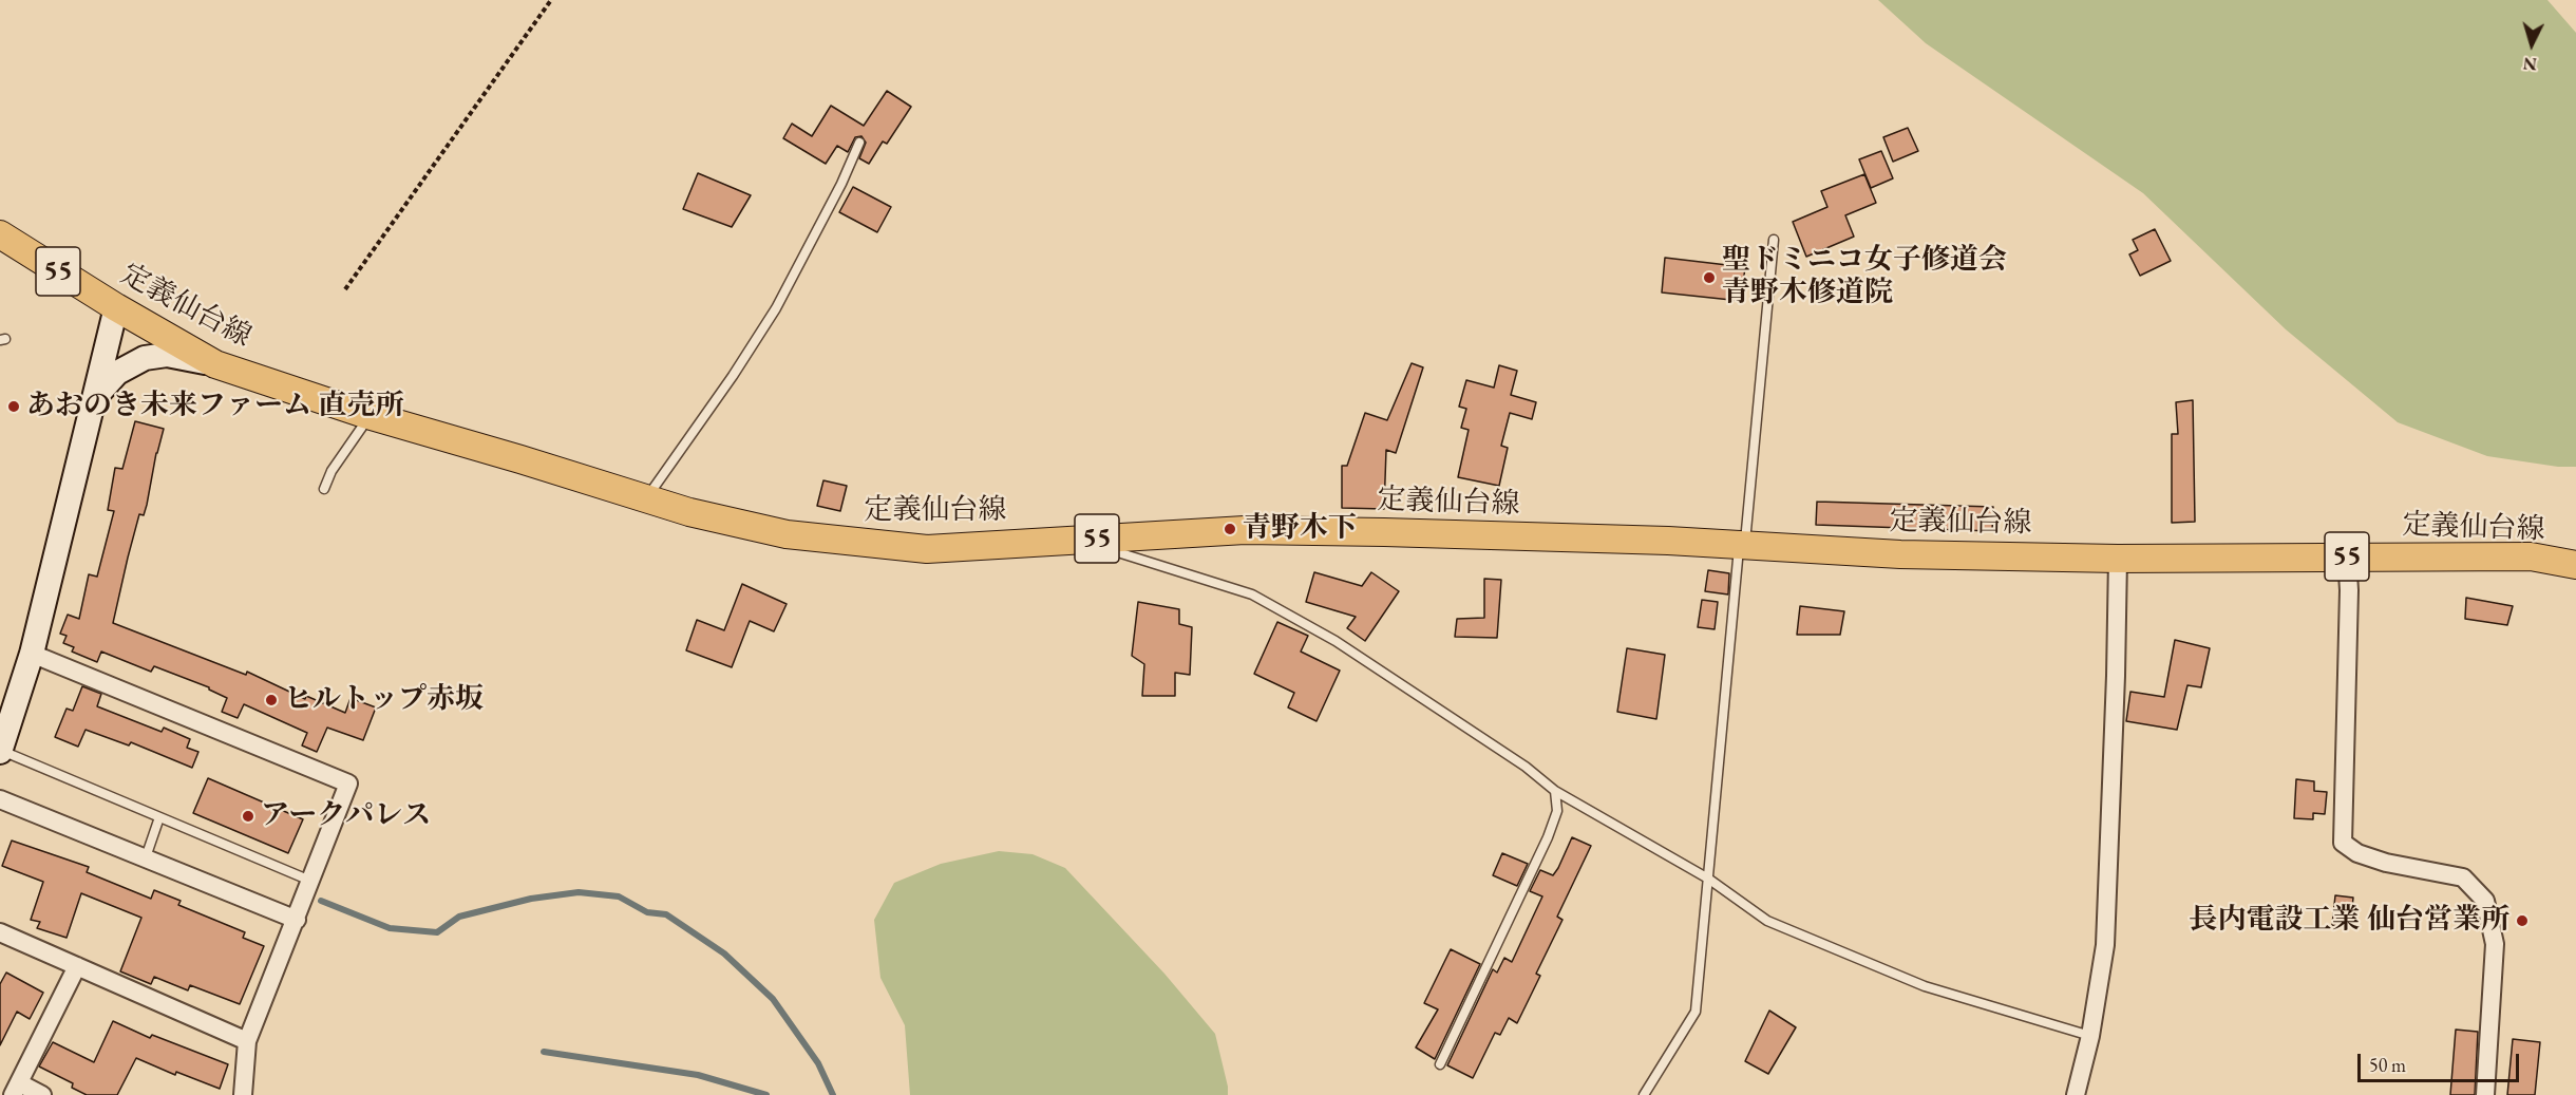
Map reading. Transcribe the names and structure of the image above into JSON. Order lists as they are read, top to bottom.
{
  "streets": {
    "main road": ["55", "定義仙台線"]
  },
  "places": [
    "聖ドミニコ女子修道会 青野木修道院",
    "あおのき未来ファーム 直売所",
    "青野木下",
    "ヒルトップ赤坂",
    "アークパレス",
    "長内電設工業 仙台営業所"
  ],
  "scale_bar": "50 m",
  "north": "bottom"
}
